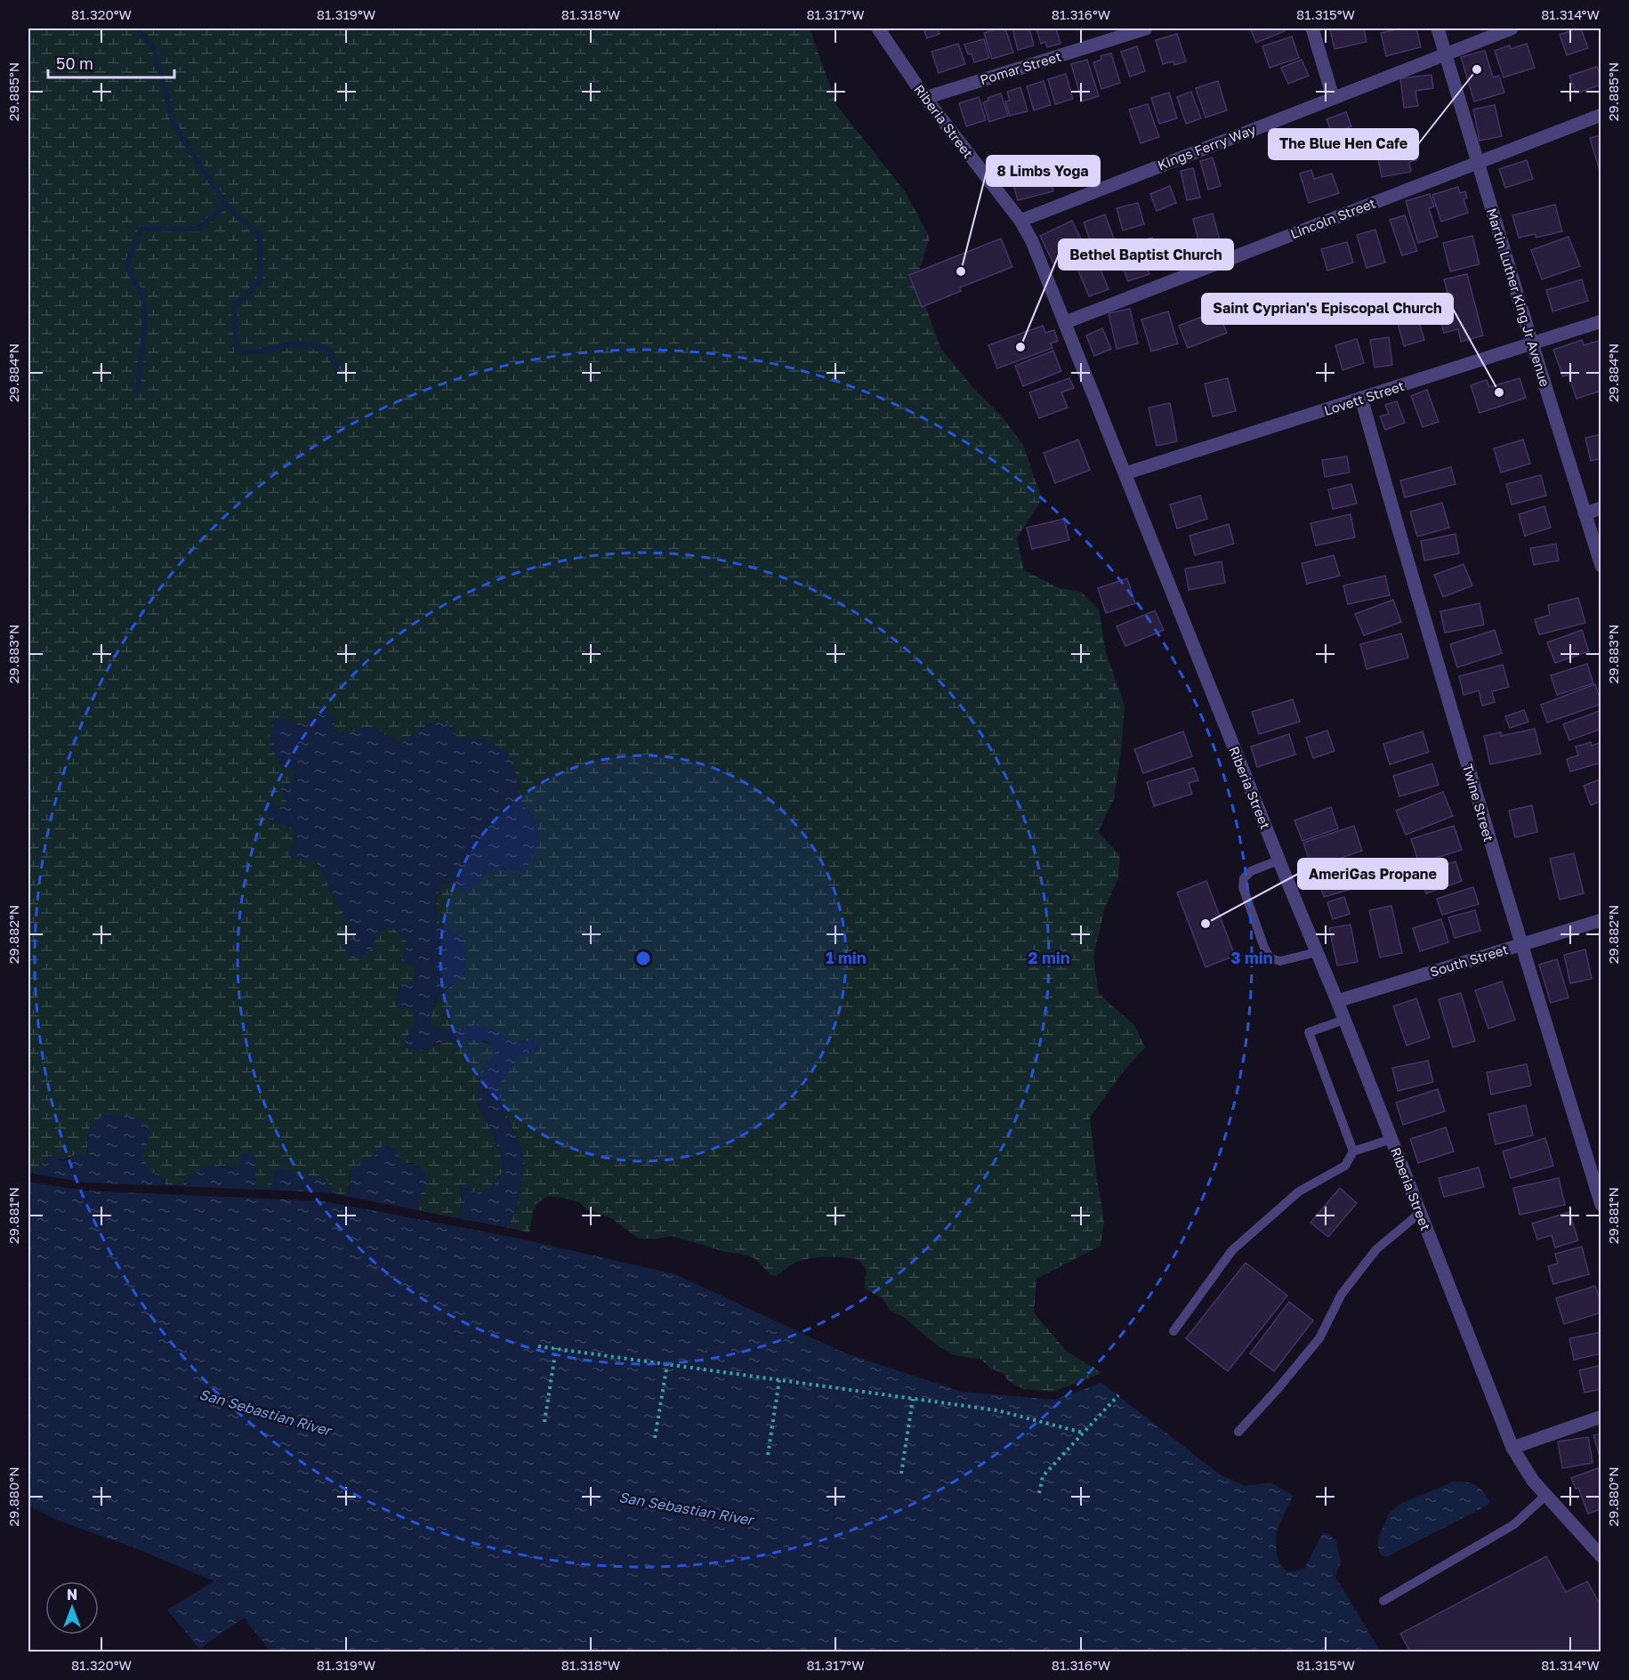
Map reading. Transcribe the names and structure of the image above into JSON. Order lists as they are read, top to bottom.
{
  "streets": {
    "street": [
      "Pomar Street",
      "Riberia Street",
      "Kings Ferry Way",
      "Lincoln Street",
      "Martin Luther King Jr Avenue",
      "Lovett Street",
      "Twine Street",
      "South Street"
    ]
  },
  "crossings": [
    ["Pomar Street", "Riberia Street"],
    ["Riberia Street", "Kings Ferry Way"],
    ["Riberia Street", "Lincoln Street"],
    ["Riberia Street", "Lovett Street"],
    ["Riberia Street", "South Street"],
    ["Kings Ferry Way", "Martin Luther King Jr Avenue"],
    ["Lincoln Street", "Martin Luther King Jr Avenue"],
    ["Martin Luther King Jr Avenue", "Lovett Street"],
    ["Lovett Street", "Twine Street"],
    ["Twine Street", "South Street"]
  ],
  "water": ["San Sebastian River"],
  "places": [
    "The Blue Hen Cafe",
    "8 Limbs Yoga",
    "Bethel Baptist Church",
    "Saint Cyprian's Episcopal Church",
    "AmeriGas Propane"
  ],
  "scale_bar": "50 m",
  "north": "top",
  "coordinates": [
    "81.320°W",
    "81.319°W",
    "81.318°W",
    "81.317°W",
    "81.316°W",
    "81.315°W",
    "81.314°W",
    "29.885°N",
    "29.884°N",
    "29.883°N",
    "29.882°N",
    "29.881°N",
    "29.880°N"
  ],
  "rings": ["1 min", "2 min", "3 min"]
}
